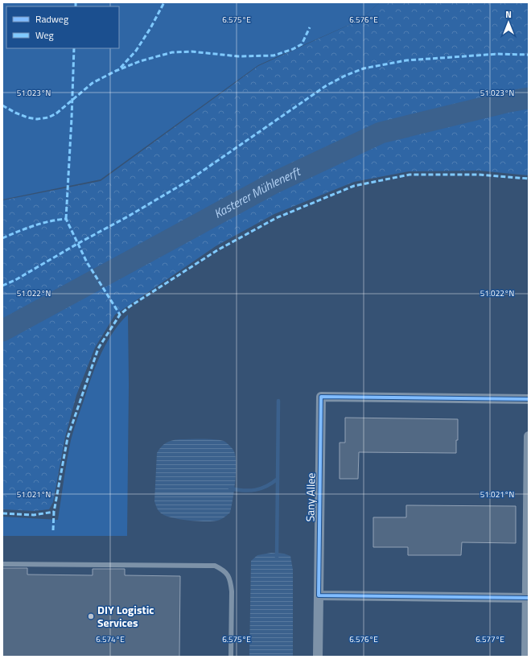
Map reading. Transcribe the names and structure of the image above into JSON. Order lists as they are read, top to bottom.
{
  "streets": {
    "street": ["Sany Allee"]
  },
  "water": ["Kasterer Mühlenerft"],
  "places": ["DIY Logistic Services"],
  "legend": ["Radweg", "Weg"],
  "north": "top",
  "coordinates": [
    "6.575°E",
    "6.576°E",
    "51.023°N",
    "51.022°N",
    "51.021°N",
    "6.574°E",
    "6.577°E"
  ]
}
